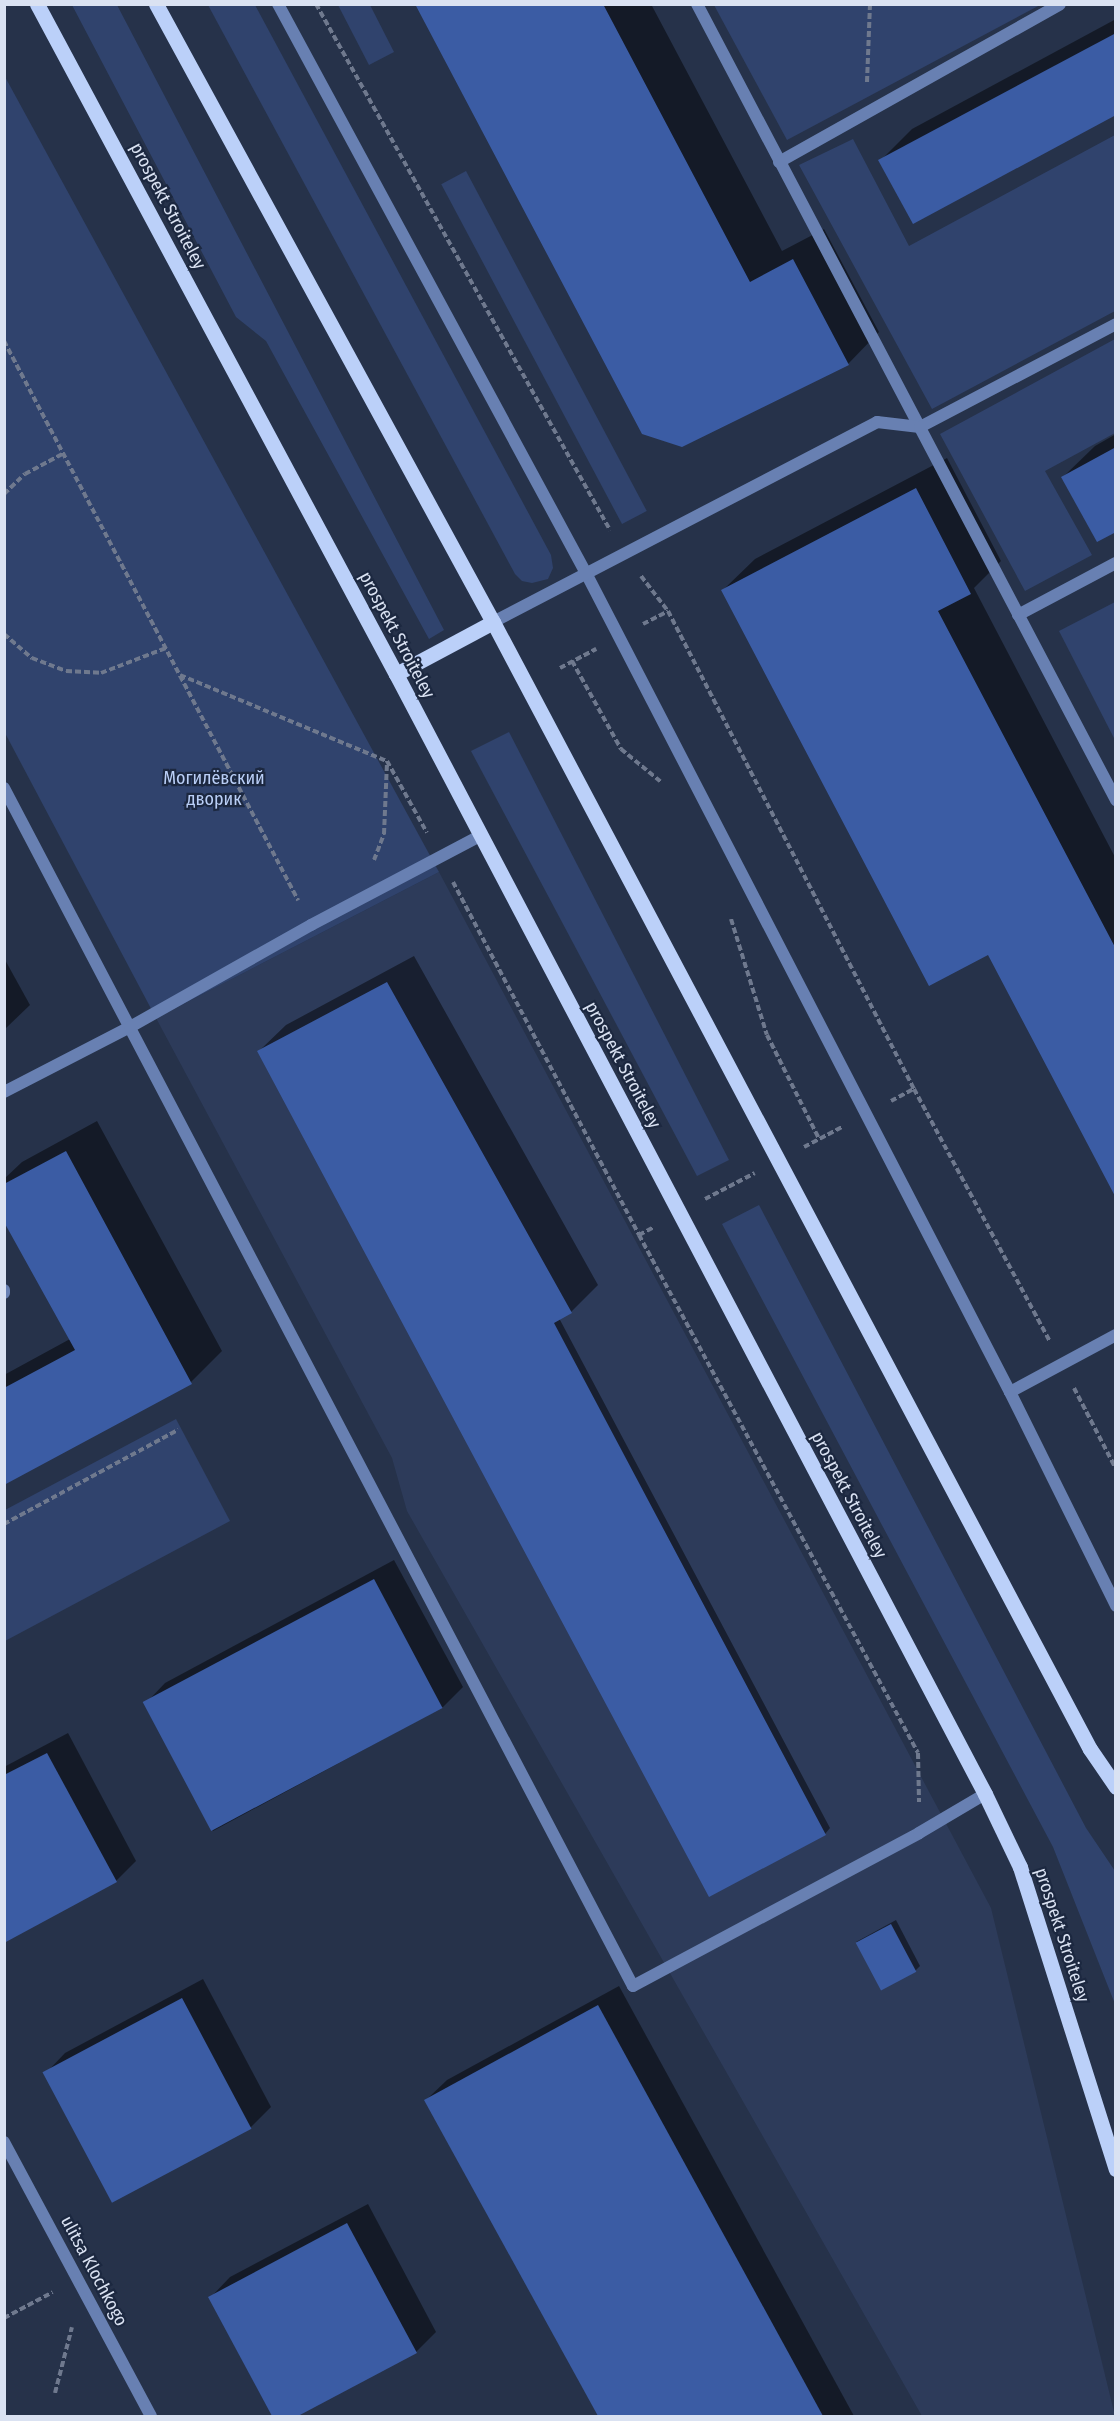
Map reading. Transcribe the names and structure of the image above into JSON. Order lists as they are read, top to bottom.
{
  "streets": {
    "main road": ["prospekt Stroiteley"],
    "street": ["ulitsa Klochkogo"]
  },
  "parks": ["Могилёвский дворик"]
}
